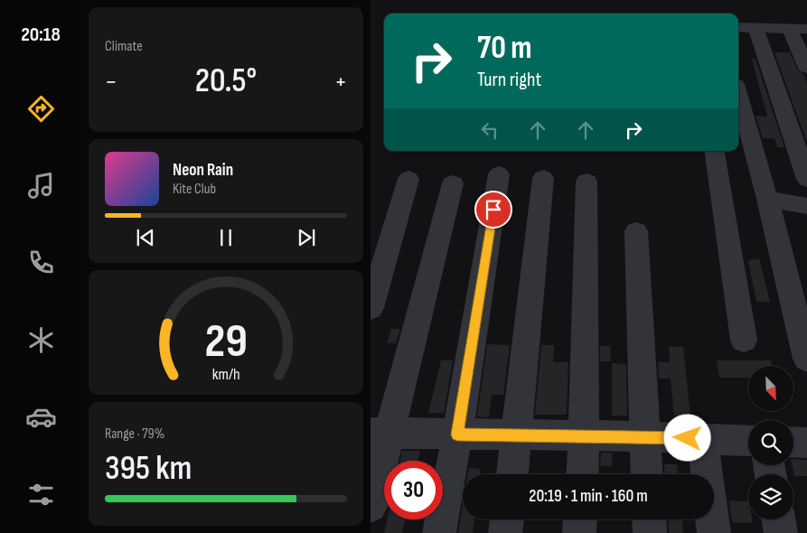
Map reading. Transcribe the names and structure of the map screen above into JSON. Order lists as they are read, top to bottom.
{
  "north": "bottom right",
  "page": {
    "tabs": "20:18",
    "tile": [
      "Climate",
      ["Range · 79%", "395 km"]
    ],
    "turn": ["70 m", "Turn right"],
    "heat": ["−", "20.5°", "+"],
    "song": ["Neon Rain", "Kite Club"],
    "limit": "30",
    "trip": "20:19 · 1 min · 160 m",
    "gauge": ["29", "km/h"]
  }
}
